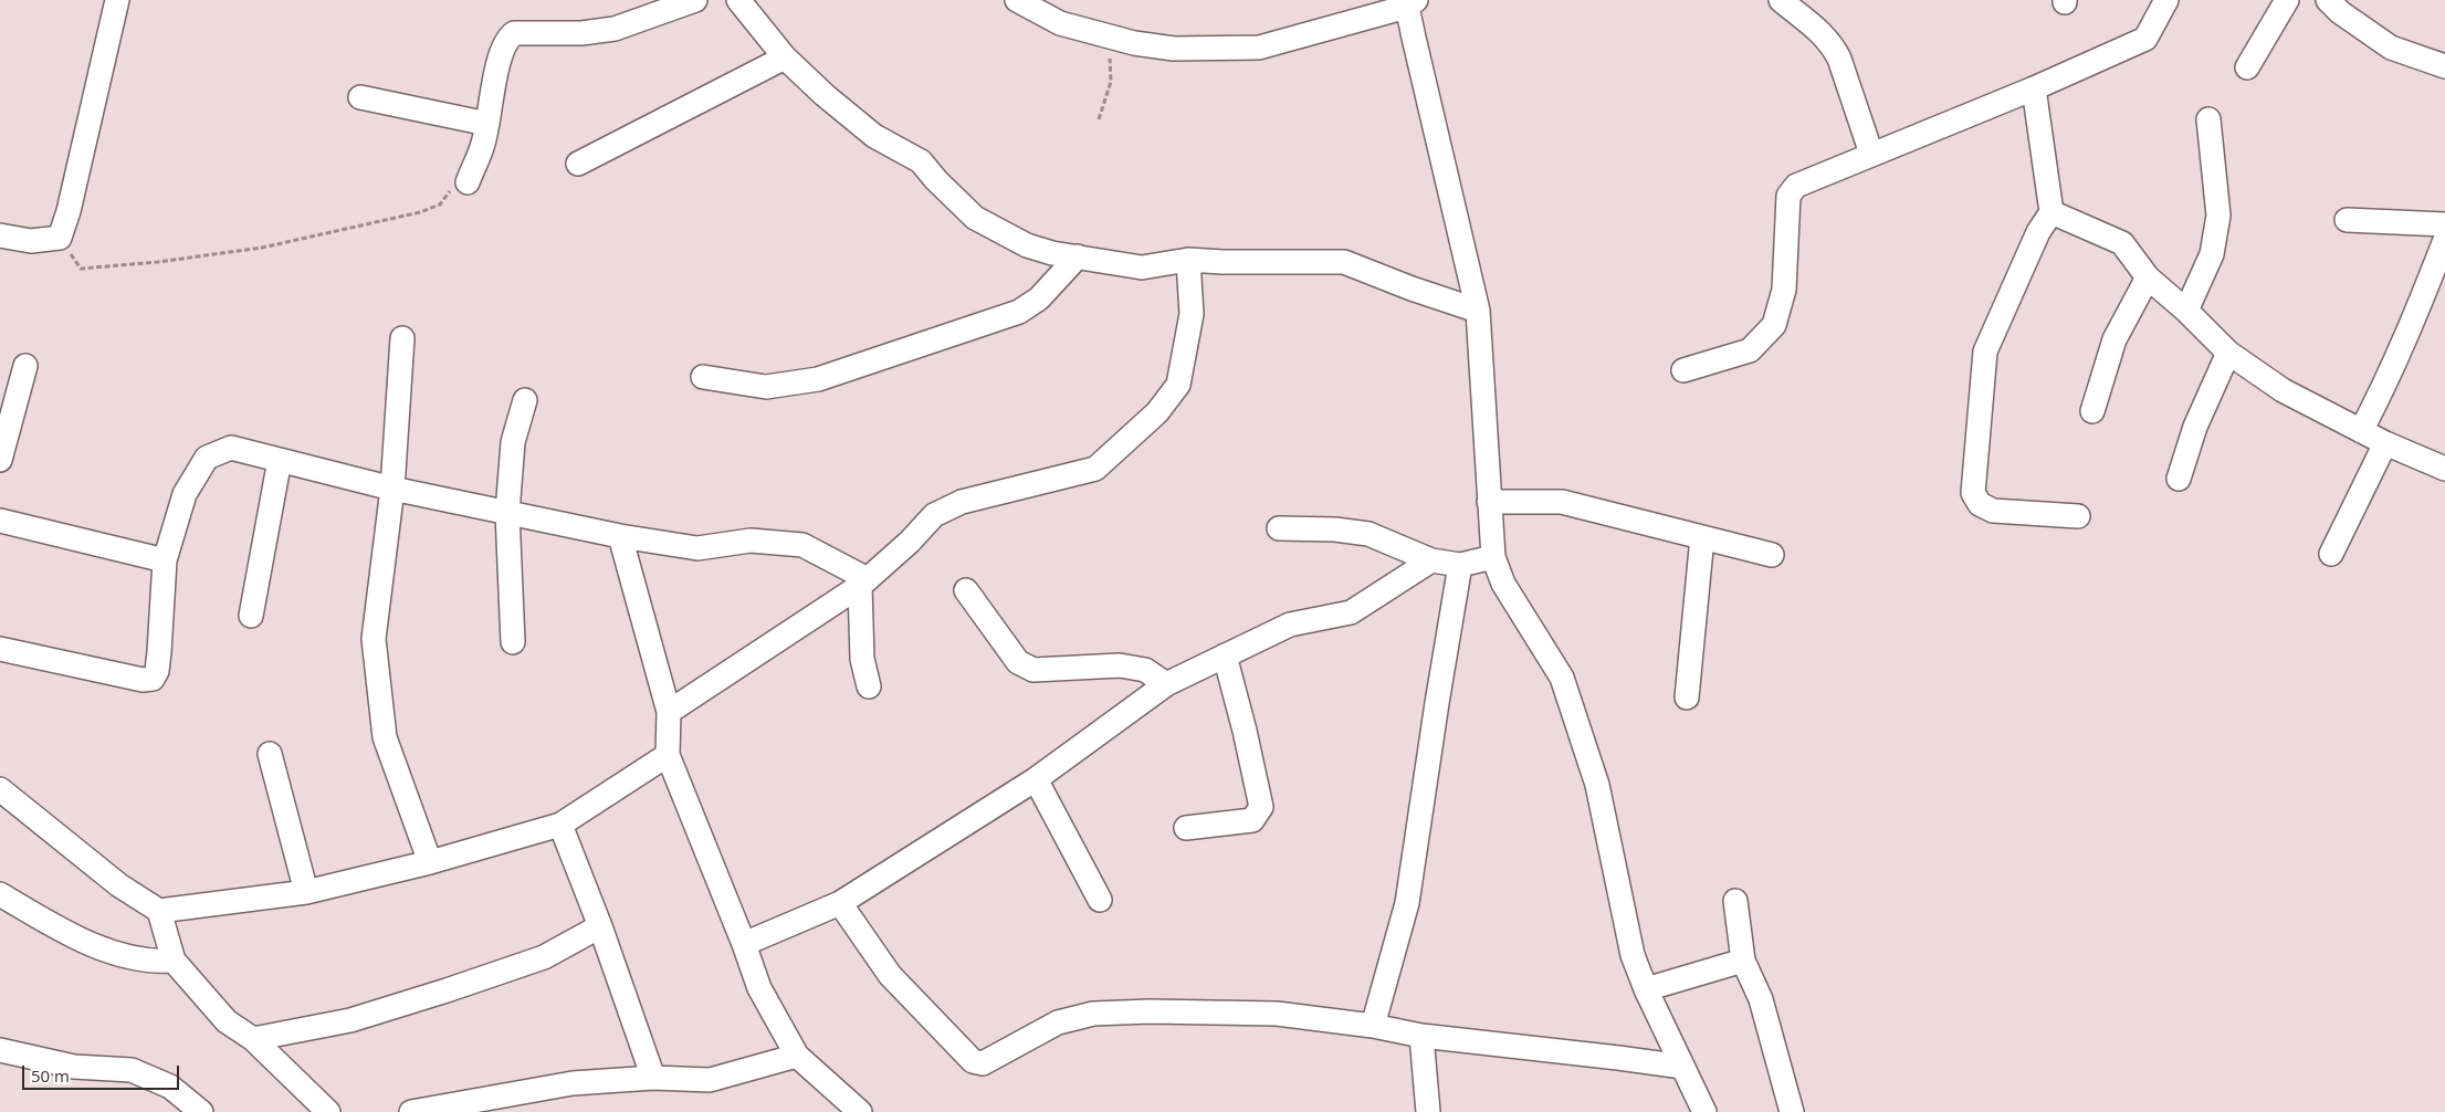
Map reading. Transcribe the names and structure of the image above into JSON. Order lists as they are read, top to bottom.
{
  "scale_bar": "50 m"
}
